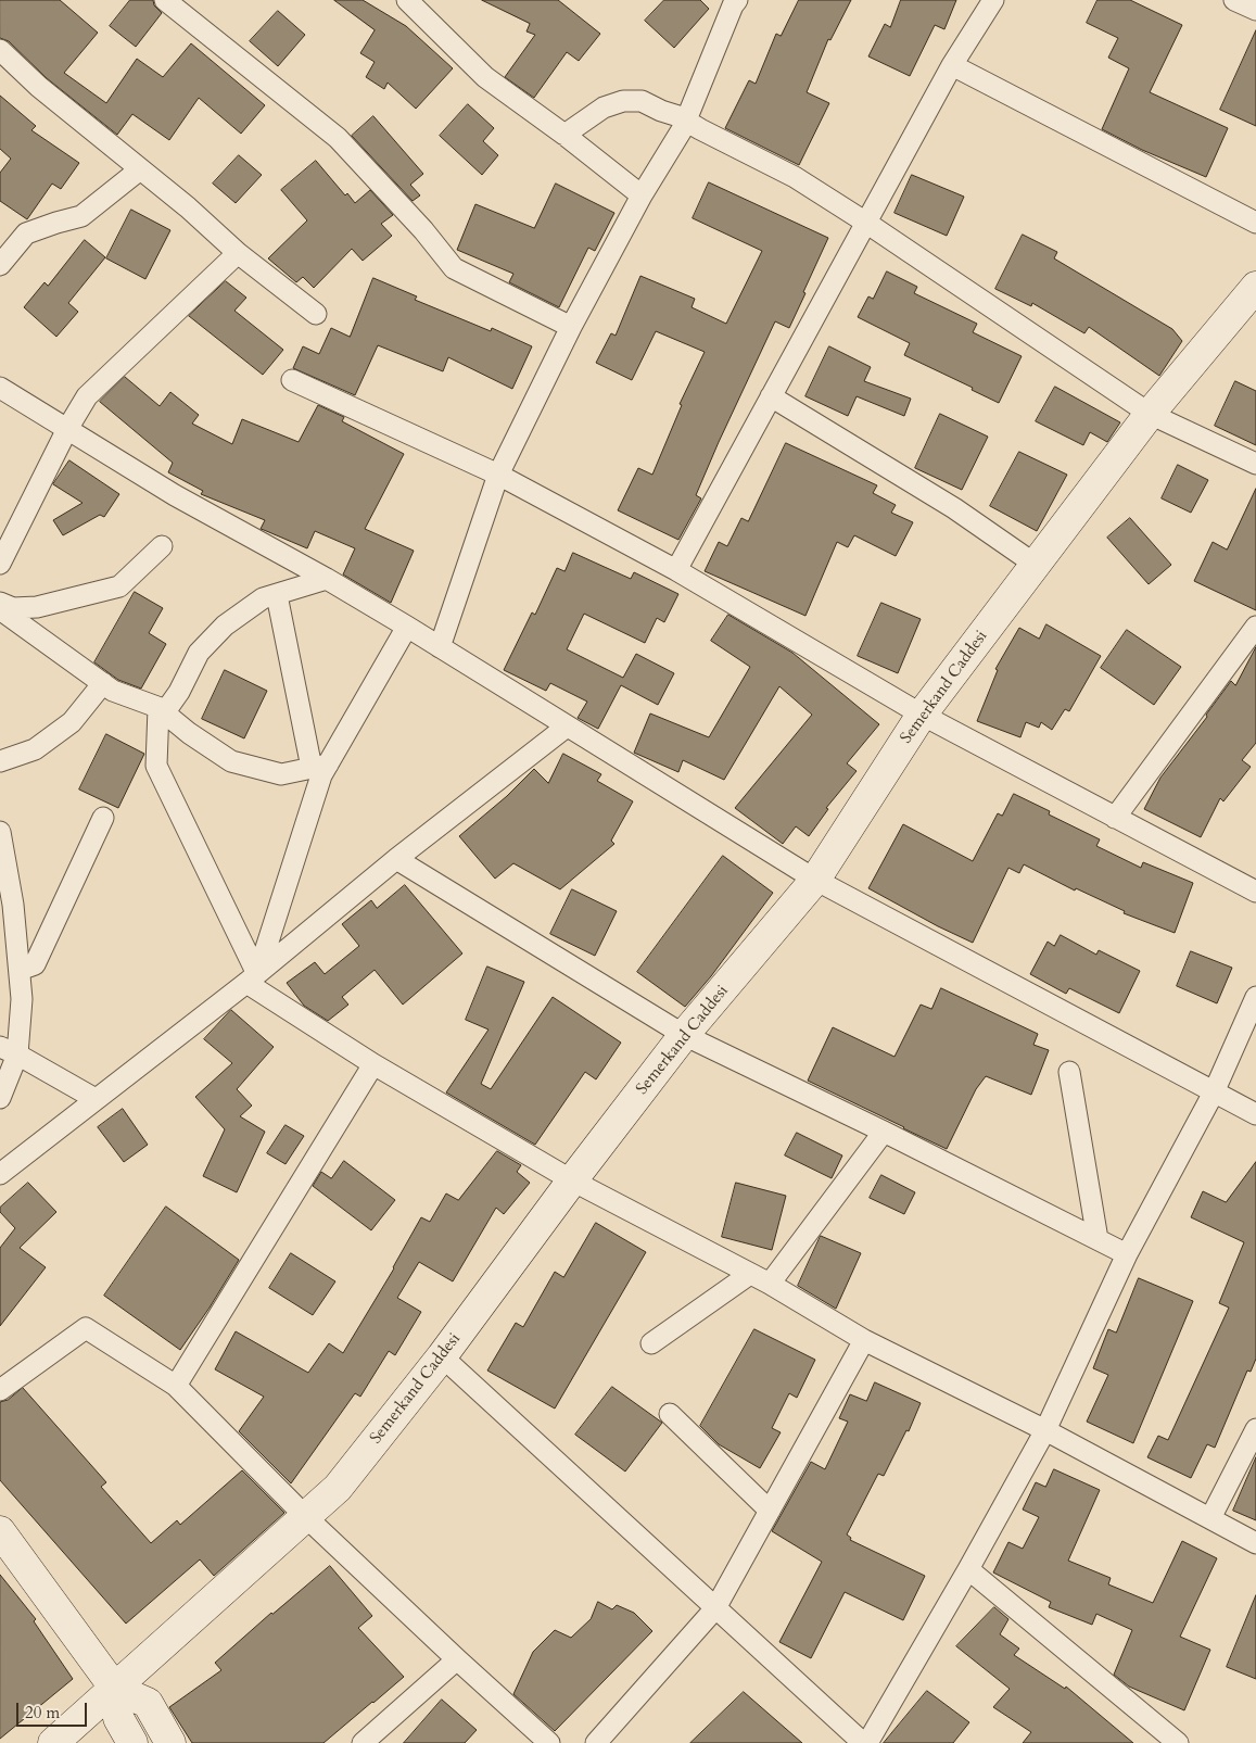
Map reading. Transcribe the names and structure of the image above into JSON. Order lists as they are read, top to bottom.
{
  "streets": {
    "street": ["Semerkand Caddesi"]
  },
  "scale_bar": "20 m"
}
